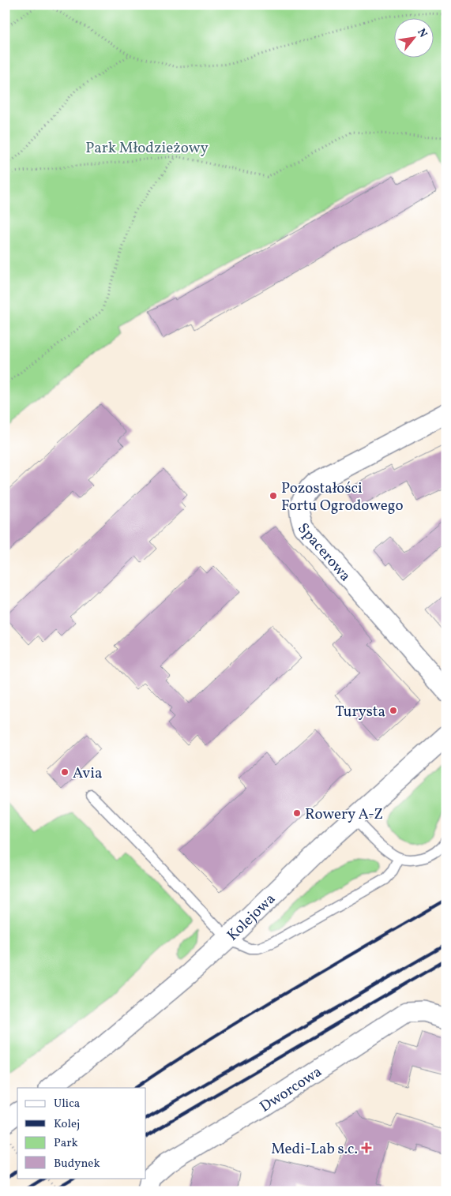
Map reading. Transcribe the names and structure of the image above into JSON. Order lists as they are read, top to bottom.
{
  "streets": {
    "street": ["Spacerowa", "Kolejowa", "Dworcowa"]
  },
  "parks": ["Park Młodzieżowy"],
  "places": {
    "other": [
      "Pozostałości Fortu Ogrodowego",
      "Turysta",
      "Avia",
      "Rowery A-Z"
    ],
    "health": ["Medi-Lab s.c."]
  },
  "legend": [
    "Ulica",
    "Kolej",
    "Park",
    "Budynek"
  ],
  "north": "top right"
}
